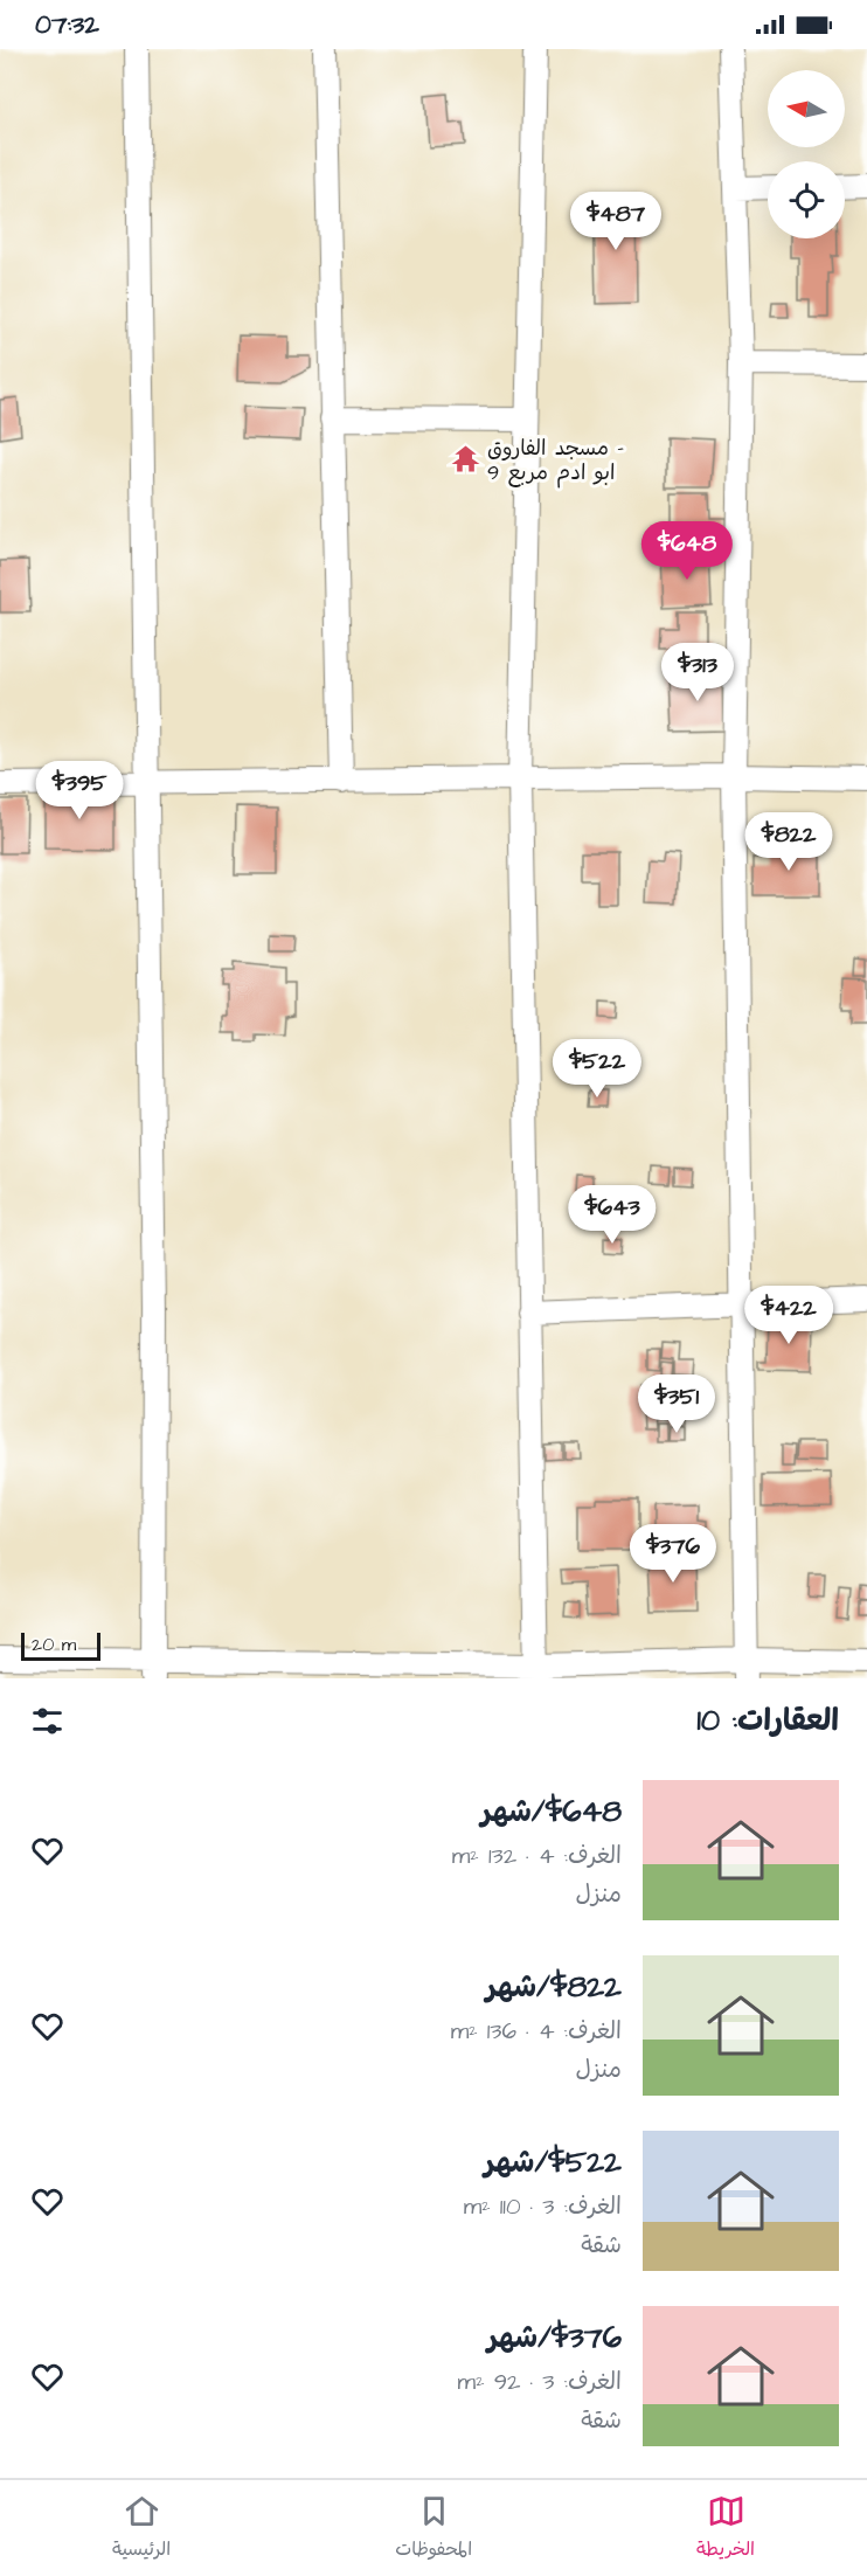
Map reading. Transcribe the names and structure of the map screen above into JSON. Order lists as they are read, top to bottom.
{
  "places": {
    "temple": ["مسجد الفاروق - ابو ادم مربع 9"]
  },
  "scale_bar": "20 m",
  "north": "left",
  "page": {
    "status": "07:32",
    "price": [
      "$487",
      "$648",
      "$313",
      "$395",
      "$822",
      "$522",
      "$643",
      "$422",
      "$351",
      "$376"
    ],
    "scale": "20 m",
    "heading": "العقارات: 10",
    "list": [
      {
        "name": "$648/شهر",
        "note": "الغرف: 4 · 132 m² · منزل"
      },
      {
        "name": "$822/شهر",
        "note": "الغرف: 4 · 136 m² · منزل"
      },
      {
        "name": "$522/شهر",
        "note": "الغرف: 3 · 110 m² · شقة"
      },
      {
        "name": "$376/شهر",
        "note": "الغرف: 3 · 92 m² · شقة"
      }
    ],
    "tabs": ["الخريطة", "المحفوظات", "الرئيسية"]
  }
}
